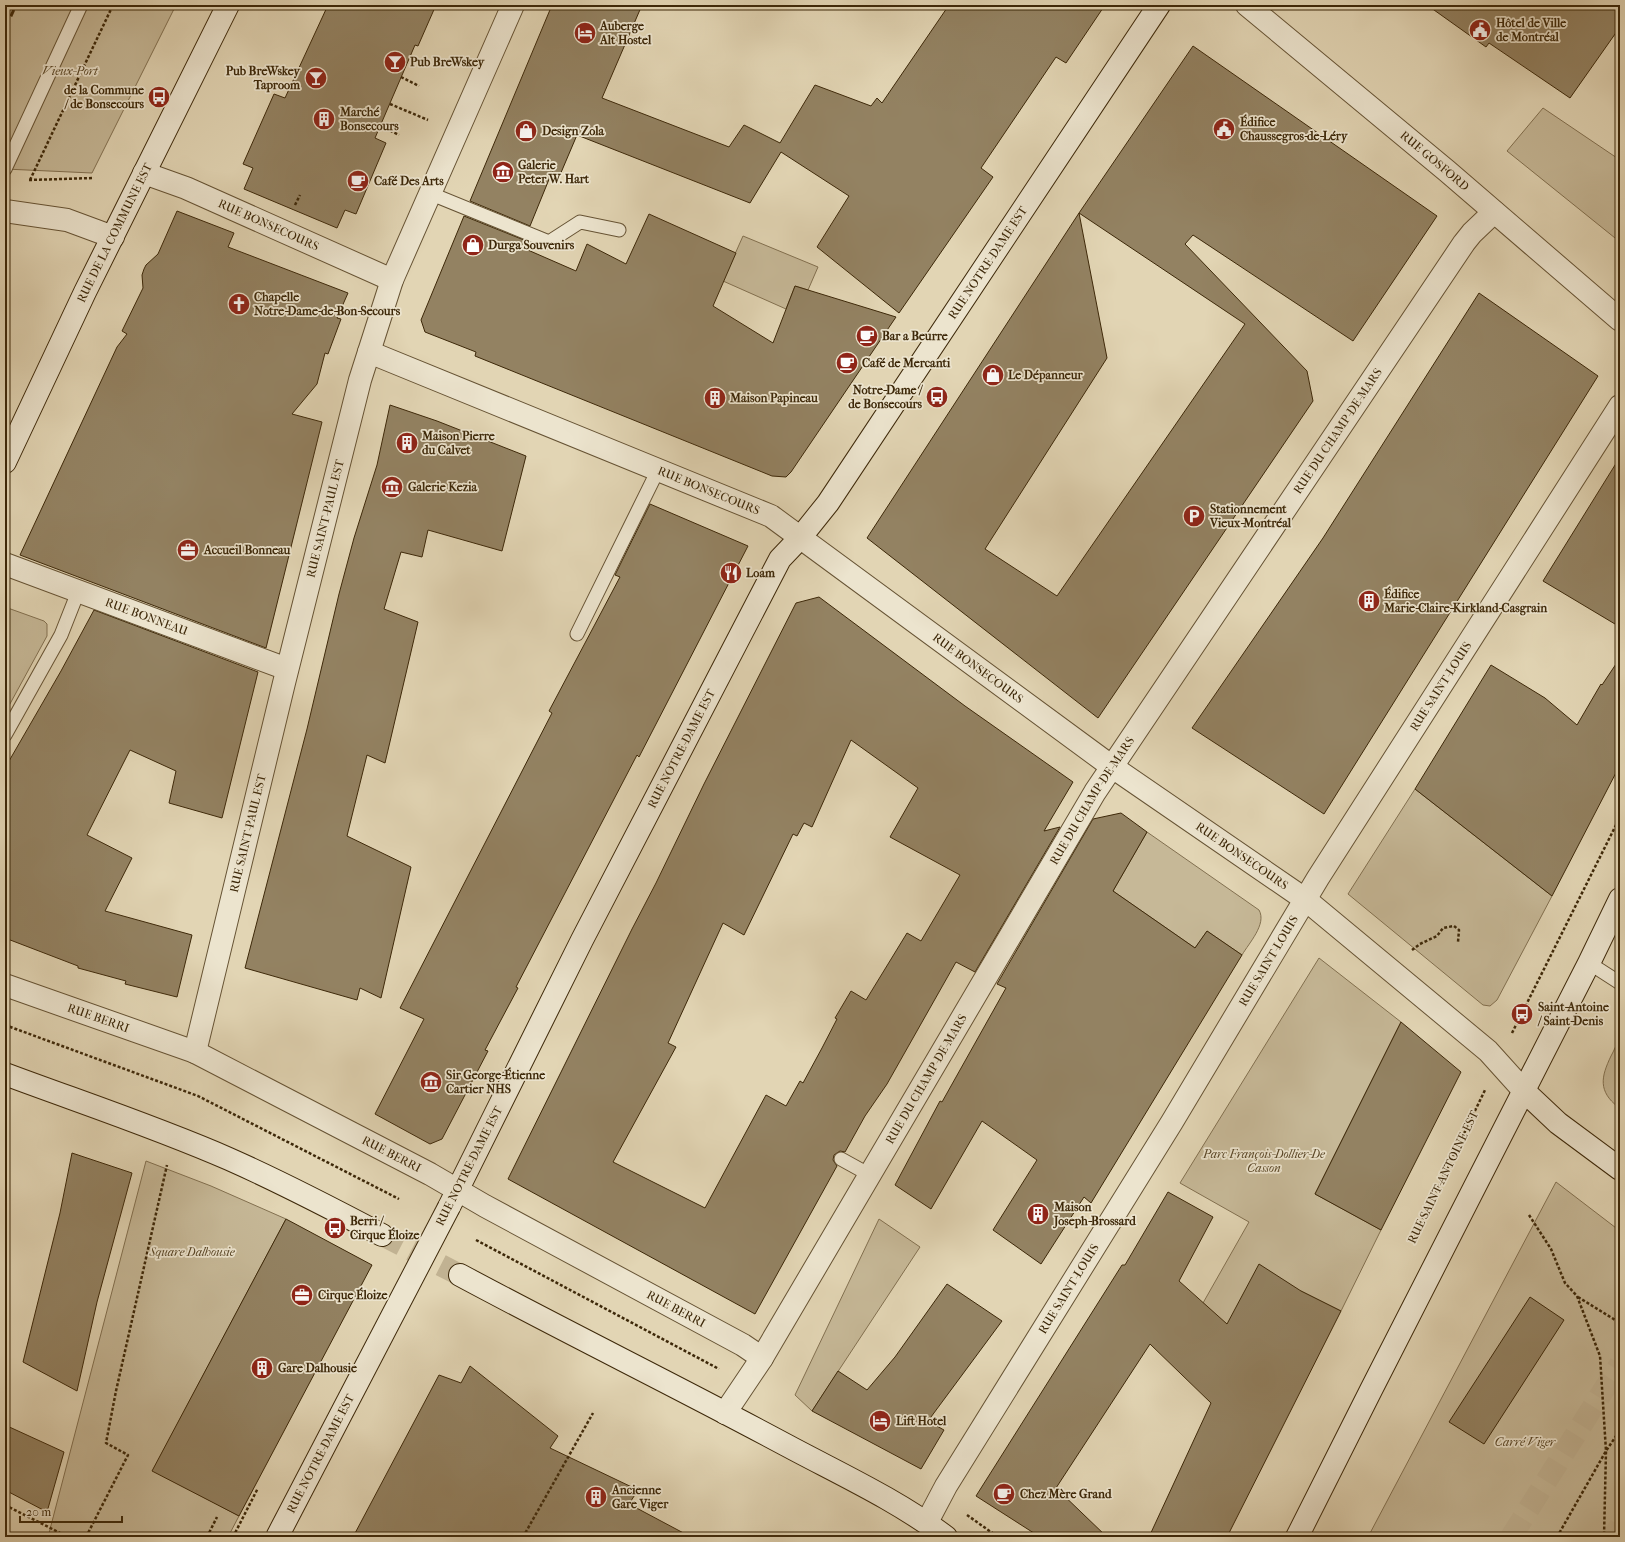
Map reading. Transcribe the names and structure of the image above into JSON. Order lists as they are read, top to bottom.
{
  "streets": {
    "street": [
      "RUE GOSFORD",
      "RUE BONSECOURS",
      "RUE DE LA COMMUNE EST",
      "RUE NOTRE-DAME EST",
      "RUE DU CHAMP-DE-MARS",
      "RUE SAINT-PAUL EST",
      "RUE BONNEAU",
      "RUE SAINT-LOUIS",
      "RUE BERRI"
    ],
    "path": ["RUE SAINT-ANTOINE EST"]
  },
  "crossings": [
    ["RUE GOSFORD", "RUE DU CHAMP-DE-MARS"],
    ["RUE BONSECOURS", "RUE DE LA COMMUNE EST"],
    ["RUE BONSECOURS", "RUE NOTRE-DAME EST"],
    ["RUE BONSECOURS", "RUE DU CHAMP-DE-MARS"],
    ["RUE BONSECOURS", "RUE SAINT-PAUL EST"],
    ["RUE BONSECOURS", "RUE SAINT-LOUIS"],
    ["RUE BONSECOURS", "RUE SAINT-ANTOINE EST"],
    ["RUE NOTRE-DAME EST", "RUE BERRI"],
    ["RUE DU CHAMP-DE-MARS", "RUE BERRI"],
    ["RUE SAINT-PAUL EST", "RUE BONNEAU"],
    ["RUE SAINT-PAUL EST", "RUE BERRI"]
  ],
  "parks": [
    "Vieux-Port",
    "Parc François-Dollier-De Casson",
    "Square Dalhousie",
    "Carré Viger"
  ],
  "places": {
    "public building": ["Hôtel de Ville de Montréal", "Édifice Chaussegros-de-Léry"],
    "hotel": ["Auberge Alt Hostel", "Lift Hotel"],
    "bar": ["Pub BreWskey", "Pub BreWskey Taproom"],
    "bus stop": [
      "de la Commune / de Bonsecours",
      "Notre-Dame / de Bonsecours",
      "Saint-Antoine / Saint-Denis",
      "Berri / Cirque Éloize"
    ],
    "building": [
      "Marché Bonsecours",
      "Maison Papineau",
      "Maison Pierre du Calvet",
      "Édifice Marie-Claire-Kirkland-Casgrain",
      "Maison Joseph-Brossard",
      "Gare Dalhousie",
      "Ancienne Gare Viger"
    ],
    "shop": ["Design Zola", "Durga Souvenirs", "Le Dépanneur"],
    "museum": ["Galerie Peter W. Hart", "Galerie Kezia", "Sir George-Étienne Cartier NHS"],
    "cafe": [
      "Café Des Arts",
      "Bar a Beurre",
      "Café de Mercanti",
      "Chez Mère Grand"
    ],
    "church": ["Chapelle Notre-Dame-de-Bon-Secours"],
    "parking": ["Stationnement Vieux-Montréal"],
    "office": ["Accueil Bonneau", "Cirque Éloize"],
    "restaurant": ["Loam"]
  },
  "scale_bar": "20 m"
}
